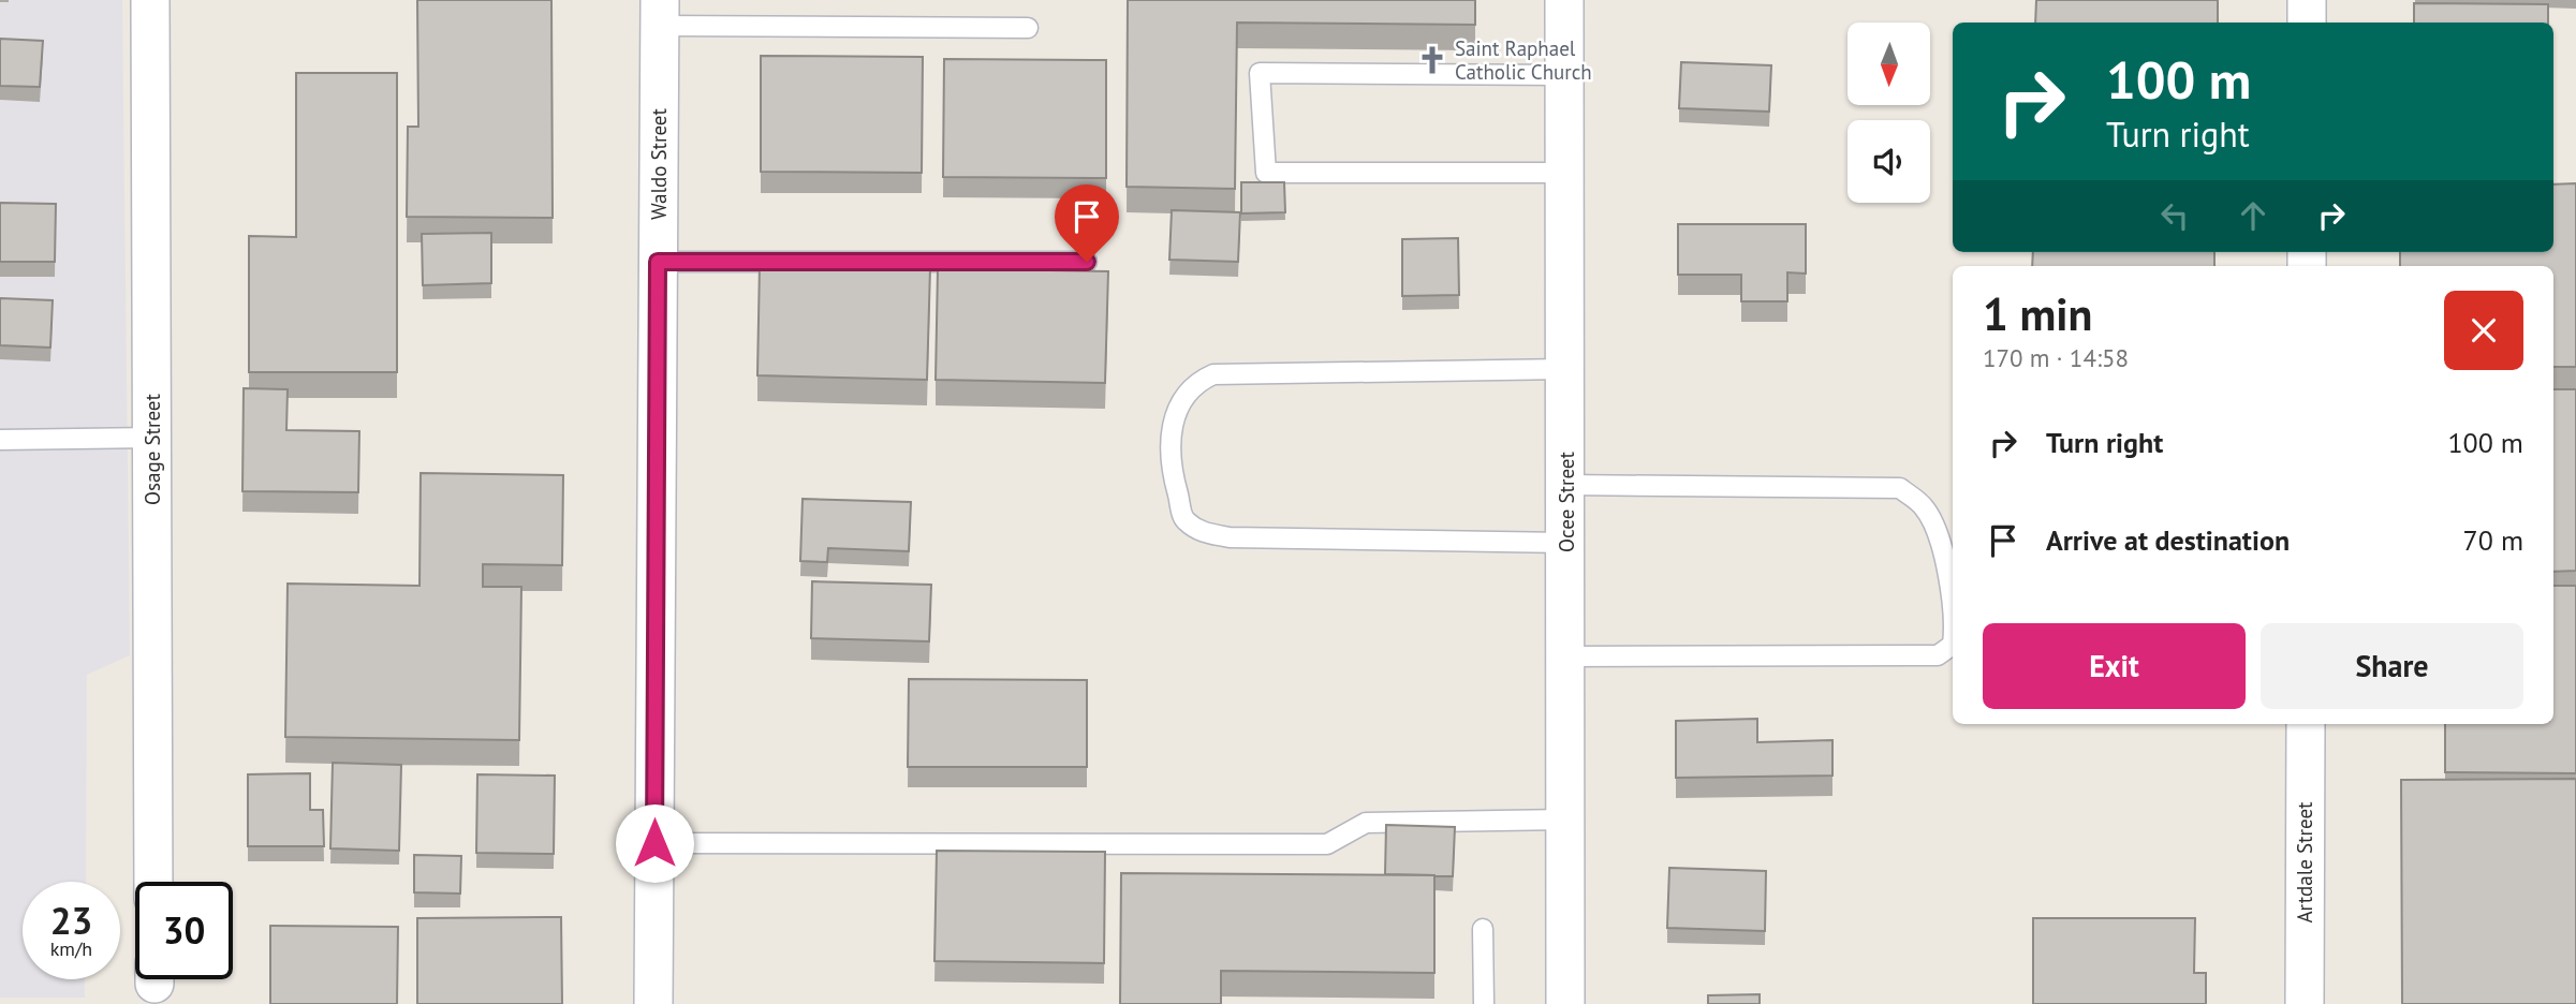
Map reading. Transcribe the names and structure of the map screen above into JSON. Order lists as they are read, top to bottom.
{
  "streets": {
    "street": [
      "Waldo Street",
      "Osage Street",
      "Ocee Street",
      "Artdale Street"
    ]
  },
  "places": {
    "church": ["Saint Raphael Catholic Church"]
  },
  "north": "bottom",
  "page": {
    "turn": ["100 m", "Turn right"],
    "heading": ["1 min", "170 m · 14:58"],
    "list": [
      {
        "name": "Turn right",
        "value": "100 m"
      },
      {
        "name": "Arrive at destination",
        "value": "70 m"
      }
    ],
    "buttons": ["Exit", "Share"],
    "speed": "23 km/h",
    "limit": "30"
  }
}
